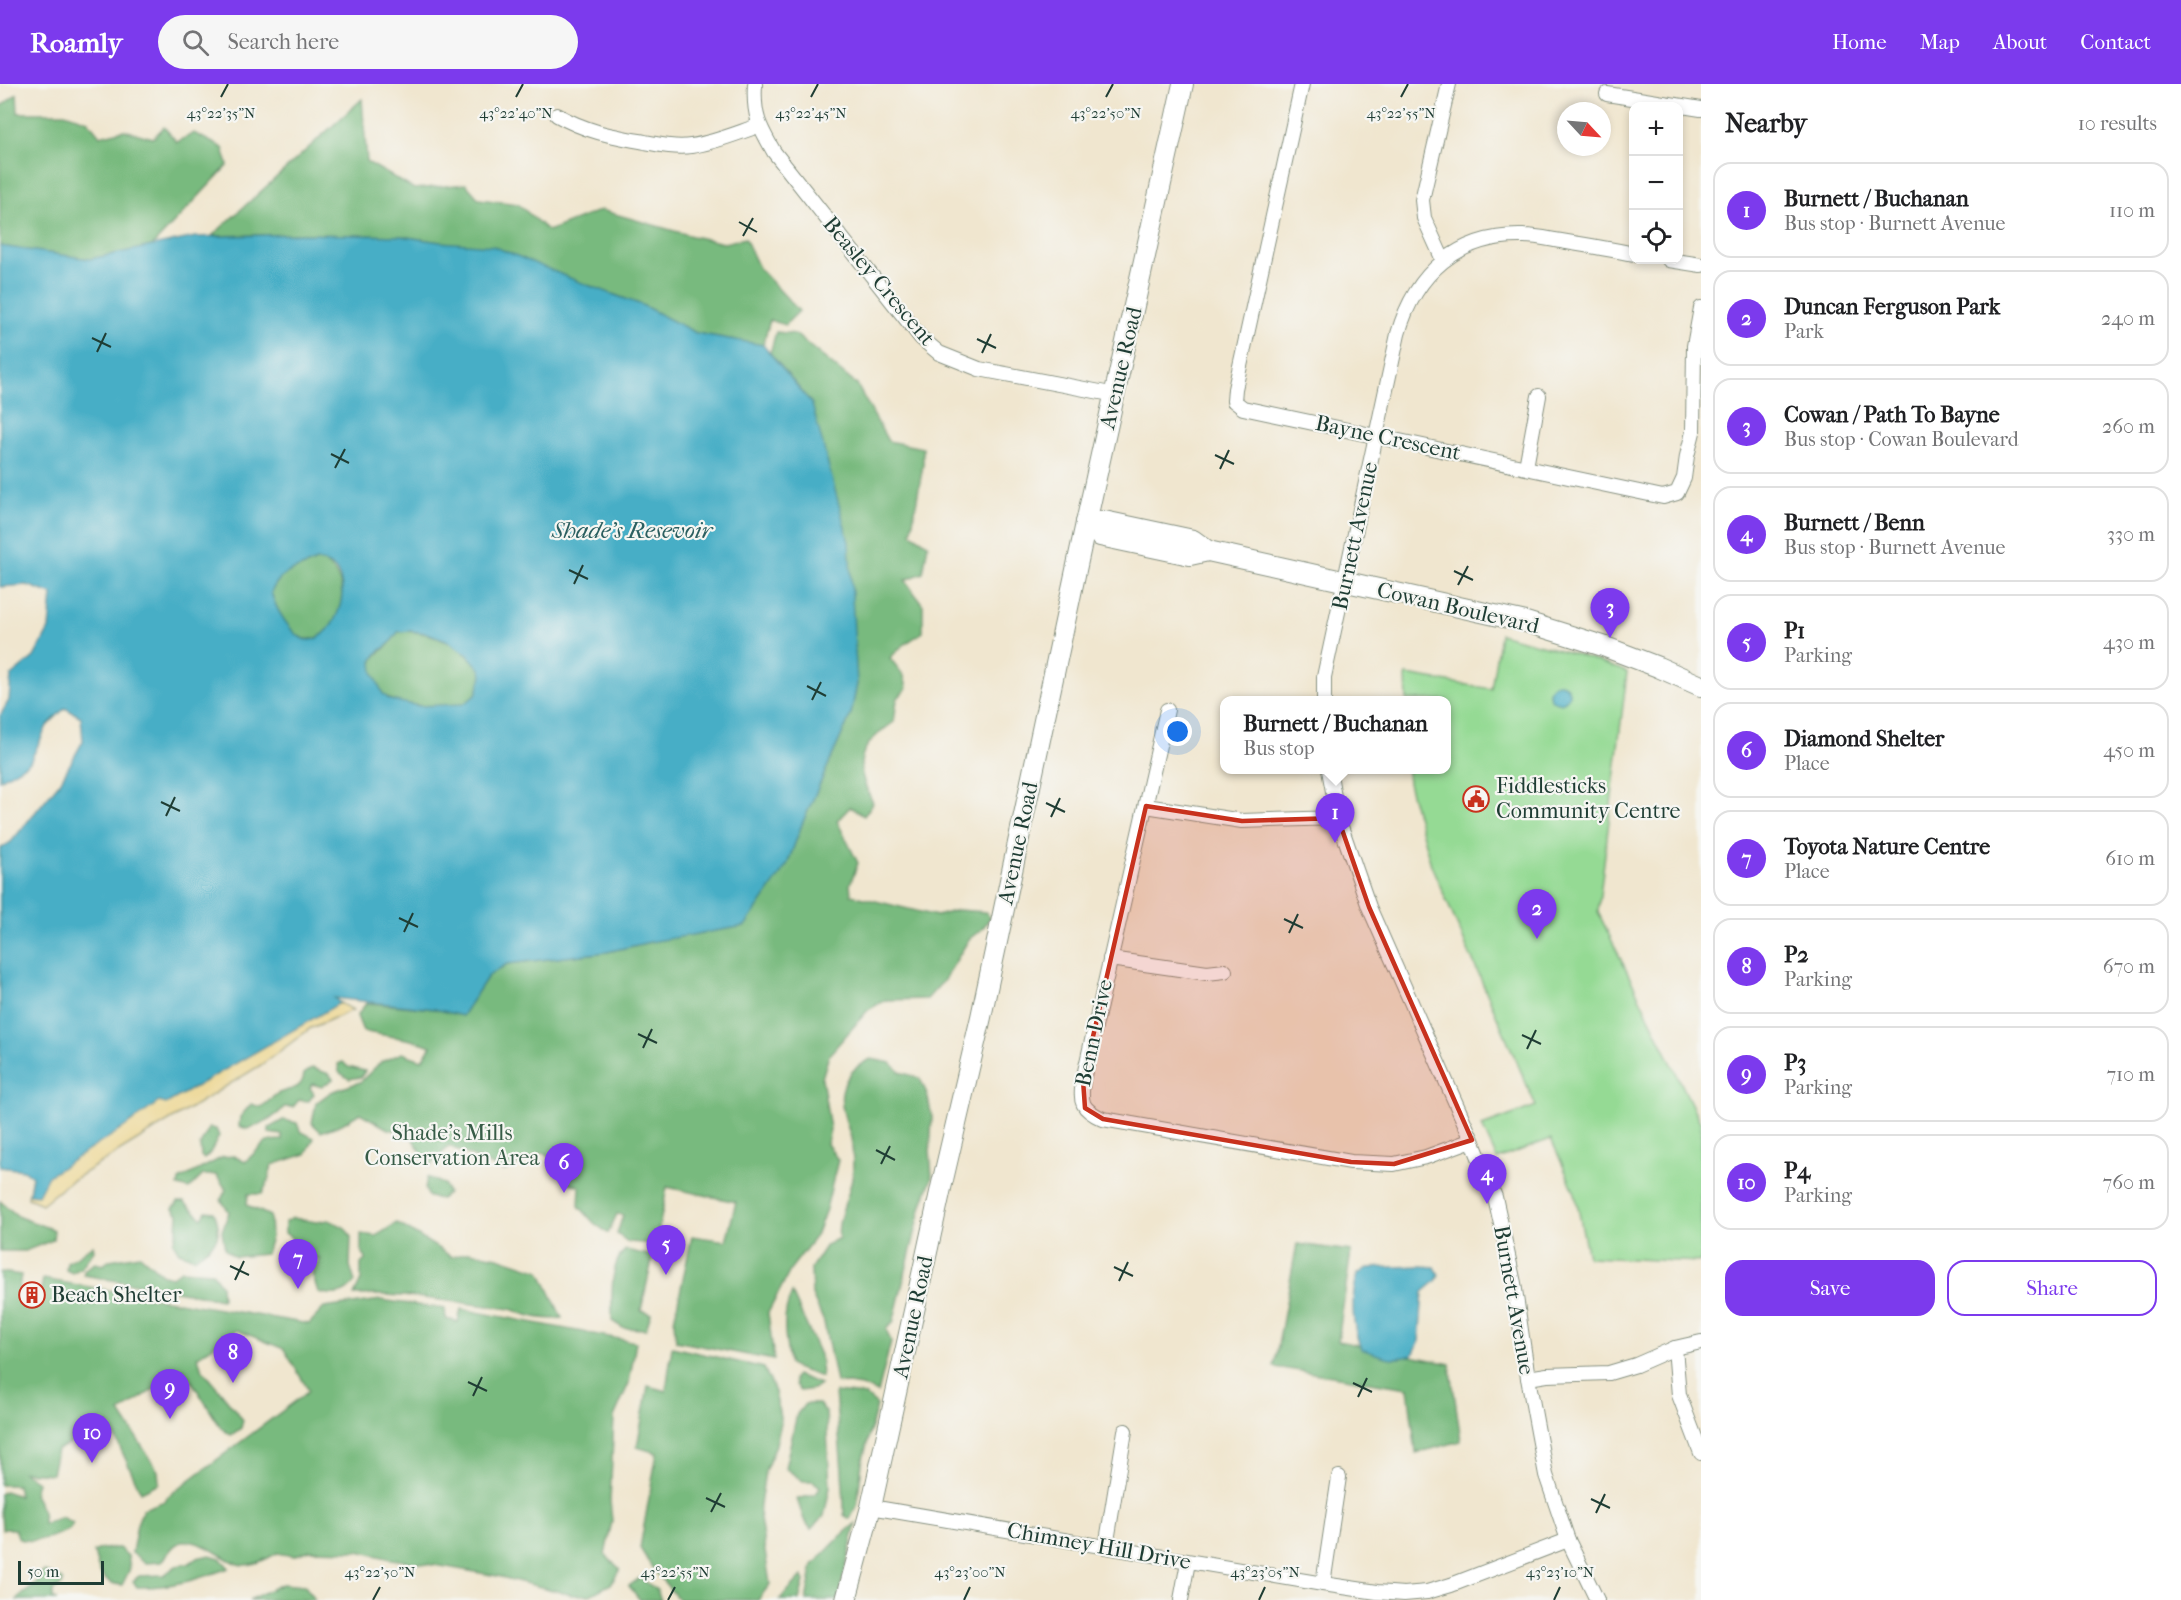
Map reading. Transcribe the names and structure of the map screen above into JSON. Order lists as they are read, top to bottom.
{
  "streets": {
    "street": [
      "Beasley Crescent",
      "Avenue Road",
      "Bayne Crescent",
      "Burnett Avenue",
      "Cowan Boulevard",
      "Benn Drive",
      "Chimney Hill Drive"
    ]
  },
  "crossings": [
    ["Beasley Crescent", "Avenue Road"],
    ["Avenue Road", "Cowan Boulevard"],
    ["Avenue Road", "Chimney Hill Drive"],
    ["Bayne Crescent", "Burnett Avenue"],
    ["Burnett Avenue", "Cowan Boulevard"],
    ["Burnett Avenue", "Benn Drive"],
    ["Burnett Avenue", "Chimney Hill Drive"]
  ],
  "water": ["Shade’s Resevoir"],
  "parks": ["Shade’s Mills Conservation Area"],
  "places": {
    "public building": ["Fiddlesticks Community Centre"],
    "building": ["Beach Shelter"]
  },
  "scale_bar": "50 m",
  "north": "bottom right",
  "page": {
    "header": "Roamly",
    "search": "Search here",
    "nav": [
      "Home",
      "Map",
      "About",
      "Contact"
    ],
    "heading": ["Nearby", "10 results"],
    "map_buttons": ["+", "−"],
    "list": [
      {
        "mark": "1",
        "name": "Burnett / Buchanan",
        "note": "Bus stop · Burnett Avenue",
        "value": "110 m"
      },
      {
        "mark": "2",
        "name": "Duncan Ferguson Park",
        "note": "Park",
        "value": "240 m"
      },
      {
        "mark": "3",
        "name": "Cowan / Path To Bayne",
        "note": "Bus stop · Cowan Boulevard",
        "value": "260 m"
      },
      {
        "mark": "4",
        "name": "Burnett / Benn",
        "note": "Bus stop · Burnett Avenue",
        "value": "330 m"
      },
      {
        "mark": "5",
        "name": "P1",
        "note": "Parking",
        "value": "430 m"
      },
      {
        "mark": "6",
        "name": "Diamond Shelter",
        "note": "Place",
        "value": "450 m"
      },
      {
        "mark": "7",
        "name": "Toyota Nature Centre",
        "note": "Place",
        "value": "610 m"
      },
      {
        "mark": "8",
        "name": "P2",
        "note": "Parking",
        "value": "670 m"
      },
      {
        "mark": "9",
        "name": "P3",
        "note": "Parking",
        "value": "710 m"
      },
      {
        "mark": "10",
        "name": "P4",
        "note": "Parking",
        "value": "760 m"
      }
    ],
    "pins": [
      "3",
      "1",
      "2",
      "6",
      "4",
      "5",
      "7",
      "8",
      "9",
      "10"
    ],
    "popup": ["Burnett / Buchanan", "Bus stop"],
    "buttons": ["Save", "Share"],
    "scale": "50 m"
  },
  "coordinates": [
    "43°22'35\"N",
    "43°22'40\"N",
    "43°22'45\"N",
    "43°22'50\"N",
    "43°22'55\"N",
    "43°23'00\"N",
    "43°23'05\"N",
    "43°23'10\"N"
  ]
}
